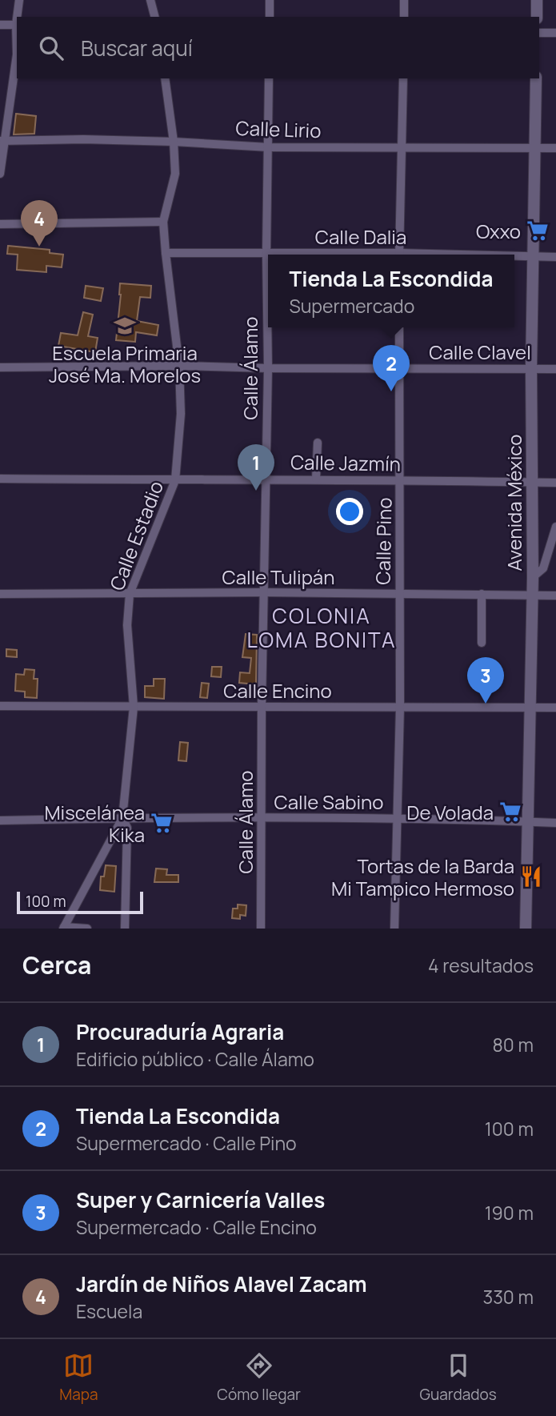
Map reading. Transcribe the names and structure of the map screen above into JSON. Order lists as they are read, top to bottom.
{
  "streets": {
    "street": [
      "Calle Lirio",
      "Calle Dalia",
      "Calle Clavel",
      "Calle Álamo",
      "Calle Jazmín",
      "Avenida México",
      "Calle Estadio",
      "Calle Pino",
      "Calle Tulipán",
      "Calle Encino",
      "Calle Sabino"
    ]
  },
  "crossings": [
    ["Calle Lirio", "Calle Álamo"],
    ["Calle Lirio", "Avenida México"],
    ["Calle Lirio", "Calle Estadio"],
    ["Calle Dalia", "Calle Álamo"],
    ["Calle Dalia", "Avenida México"],
    ["Calle Dalia", "Calle Estadio"],
    ["Calle Clavel", "Calle Álamo"],
    ["Calle Clavel", "Avenida México"],
    ["Calle Clavel", "Calle Estadio"],
    ["Calle Clavel", "Calle Pino"],
    ["Calle Álamo", "Calle Jazmín"],
    ["Calle Álamo", "Calle Tulipán"],
    ["Calle Álamo", "Calle Encino"],
    ["Calle Álamo", "Calle Sabino"],
    ["Calle Jazmín", "Avenida México"],
    ["Calle Jazmín", "Calle Estadio"],
    ["Calle Jazmín", "Calle Pino"],
    ["Avenida México", "Calle Tulipán"],
    ["Avenida México", "Calle Encino"],
    ["Avenida México", "Calle Sabino"],
    ["Calle Estadio", "Calle Tulipán"],
    ["Calle Estadio", "Calle Encino"],
    ["Calle Estadio", "Calle Sabino"],
    ["Calle Pino", "Calle Tulipán"],
    ["Calle Pino", "Calle Encino"],
    ["Calle Pino", "Calle Sabino"]
  ],
  "districts": ["COLONIA LOMA BONITA"],
  "places": {
    "supermarket": ["Oxxo", "De Volada", "Miscelánea Kika"],
    "school or university": ["Escuela Primaria José Ma. Morelos"],
    "restaurant": ["Tortas de la Barda Mi Tampico Hermoso"]
  },
  "scale_bar": "100 m",
  "page": {
    "search": "Buscar aquí",
    "pins": [
      "4",
      "2",
      "1",
      "3"
    ],
    "popup": ["Tienda La Escondida", "Supermercado"],
    "scale": "100 m",
    "heading": ["Cerca", "4 resultados"],
    "list": [
      {
        "mark": "1",
        "name": "Procuraduría Agraria",
        "note": "Edificio público · Calle Álamo",
        "value": "80 m"
      },
      {
        "mark": "2",
        "name": "Tienda La Escondida",
        "note": "Supermercado · Calle Pino",
        "value": "100 m"
      },
      {
        "mark": "3",
        "name": "Super y Carnicería Valles",
        "note": "Supermercado · Calle Encino",
        "value": "190 m"
      },
      {
        "mark": "4",
        "name": "Jardín de Niños Alavel Zacam",
        "note": "Escuela",
        "value": "330 m"
      }
    ],
    "nav": ["Mapa", "Cómo llegar", "Guardados"]
  }
}
